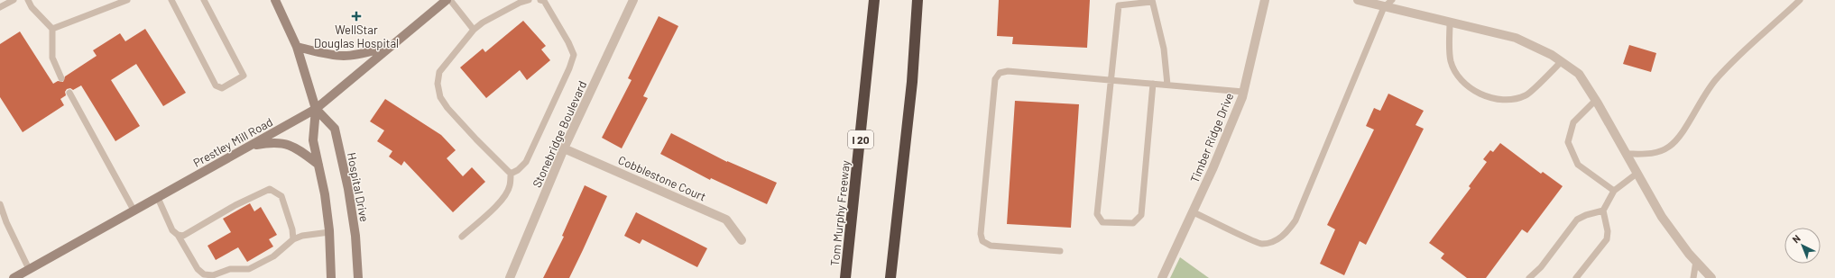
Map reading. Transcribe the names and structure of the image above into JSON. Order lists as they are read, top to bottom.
{
  "streets": {
    "highway": ["I 20", "Tom Murphy Freeway"],
    "street": [
      "Stonebridge Boulevard",
      "Timber Ridge Drive",
      "Prestley Mill Road",
      "Cobblestone Court",
      "Hospital Drive"
    ]
  },
  "crossings": [
    ["Stonebridge Boulevard", "Cobblestone Court"],
    ["Prestley Mill Road", "Hospital Drive"]
  ],
  "places": {
    "health": ["WellStar Douglas Hospital"]
  },
  "north": "top left"
}
